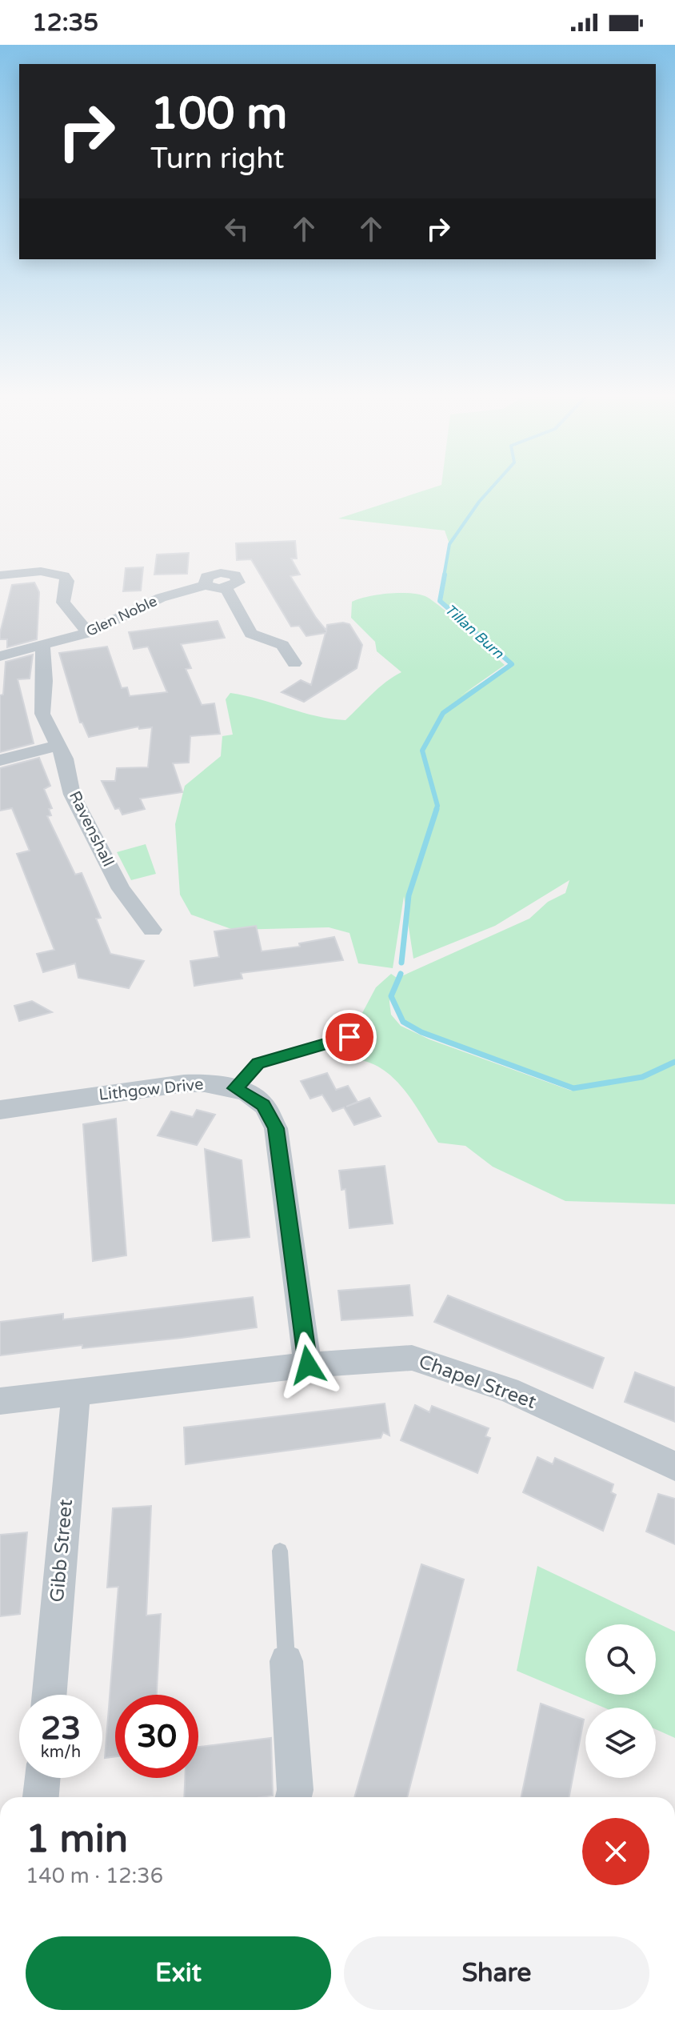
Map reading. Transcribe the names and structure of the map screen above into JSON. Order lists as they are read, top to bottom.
{
  "streets": {
    "street": [
      "Glen Noble",
      "Ravenshall",
      "Lithgow Drive",
      "Chapel Street",
      "Gibb Street"
    ]
  },
  "crossings": [
    ["Glen Noble", "Ravenshall"],
    ["Lithgow Drive", "Chapel Street"],
    ["Chapel Street", "Gibb Street"]
  ],
  "water": ["Tillan Burn"],
  "page": {
    "status": "12:35",
    "turn": ["100 m", "Turn right"],
    "speed": "23 km/h",
    "limit": "30",
    "heading": ["1 min", "140 m · 12:36"],
    "buttons": ["Exit", "Share"]
  }
}
